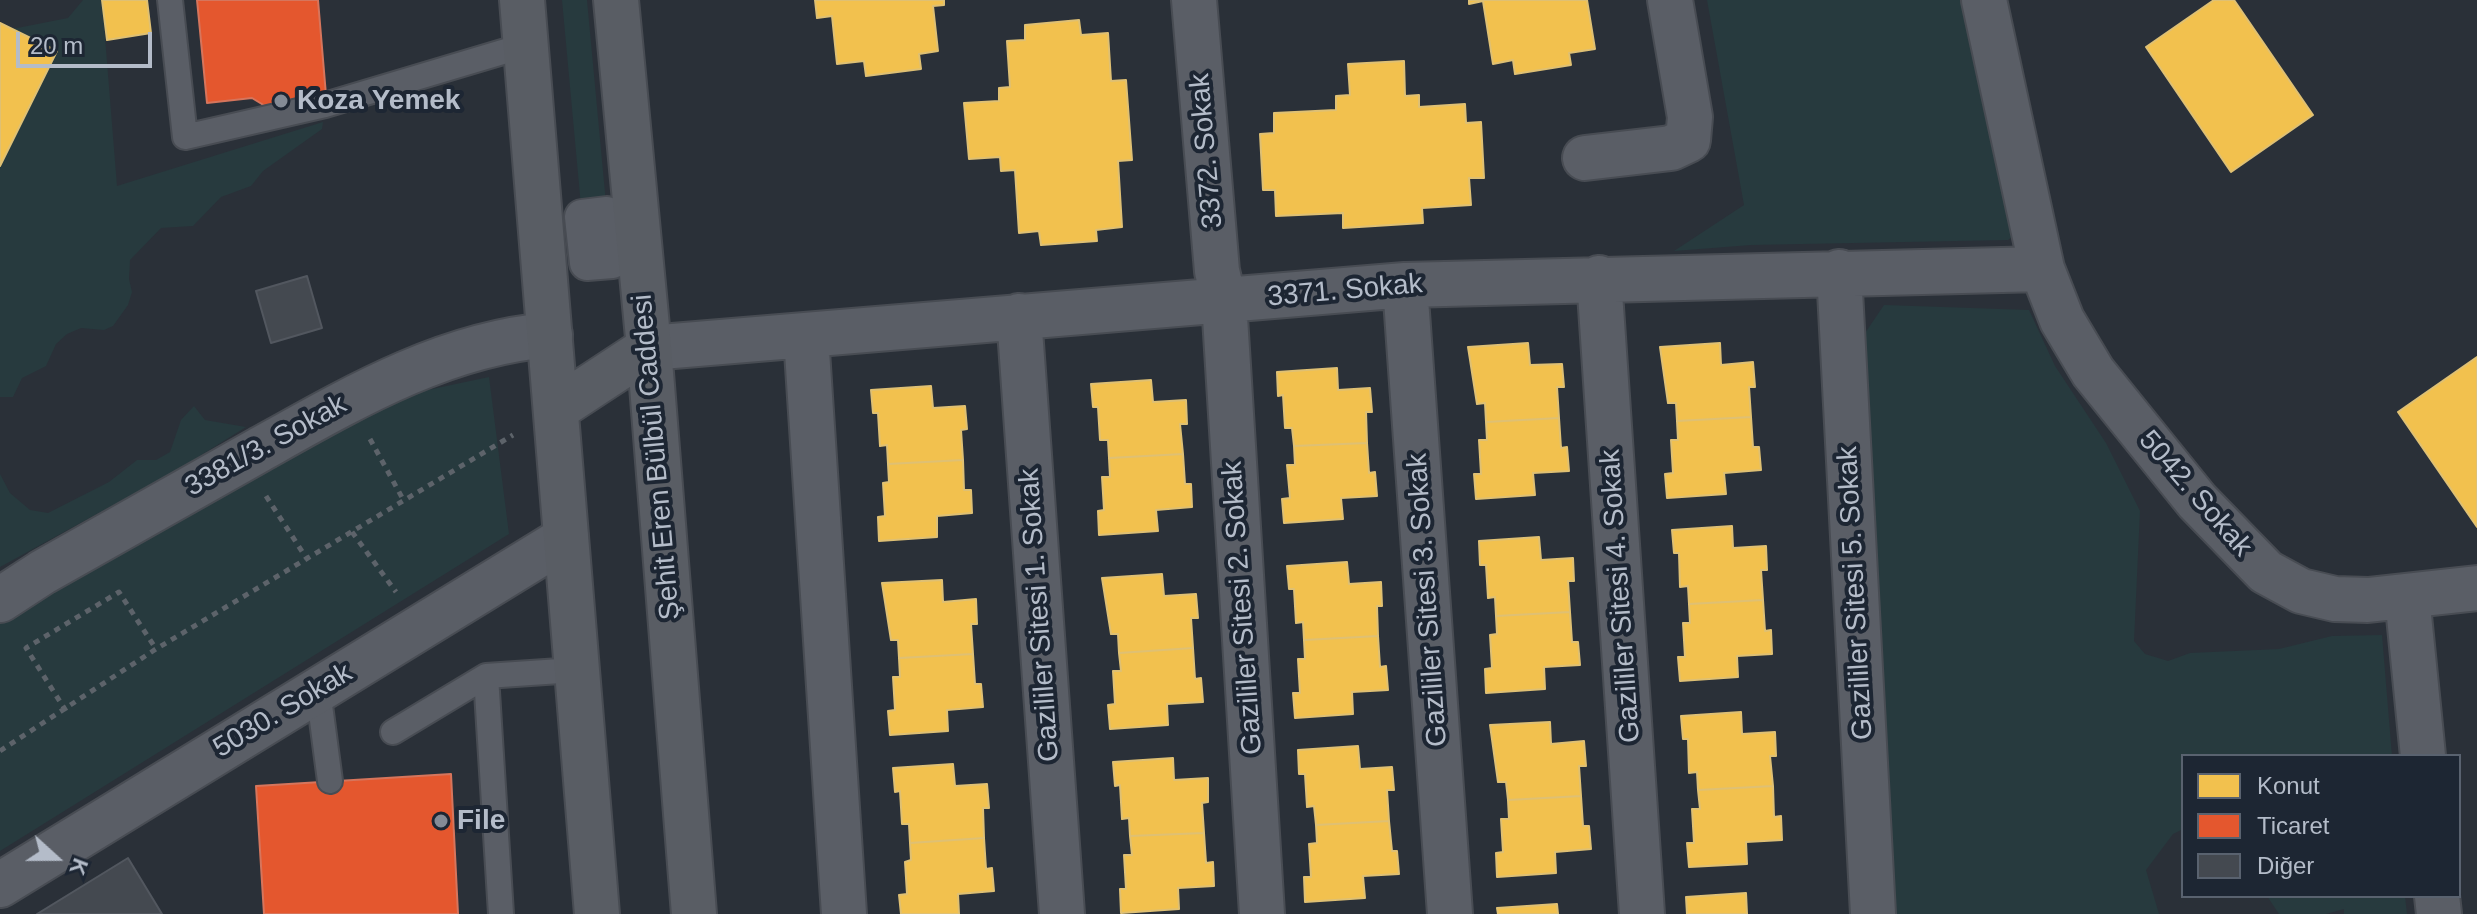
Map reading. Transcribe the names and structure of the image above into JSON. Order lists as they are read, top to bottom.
{
  "streets": {
    "main road": ["Şehit Eren Bülbül Caddesi"],
    "street": [
      "3372. Sokak",
      "3371. Sokak",
      "3381/3. Sokak",
      "5042. Sokak",
      "Gazililer Sitesi 5. Sokak",
      "Gazililer Sitesi 4. Sokak",
      "Gazililer Sitesi 3. Sokak",
      "Gazililer Sitesi 2. Sokak",
      "Gazililer Sitesi 1. Sokak",
      "5030. Sokak"
    ]
  },
  "crossings": [
    ["3372. Sokak", "3371. Sokak"],
    ["3372. Sokak", "Gazililer Sitesi 2. Sokak"],
    ["3371. Sokak", "Şehit Eren Bülbül Caddesi"],
    ["3371. Sokak", "5042. Sokak"],
    ["3371. Sokak", "Gazililer Sitesi 5. Sokak"],
    ["3371. Sokak", "Gazililer Sitesi 4. Sokak"],
    ["3371. Sokak", "Gazililer Sitesi 3. Sokak"],
    ["3371. Sokak", "Gazililer Sitesi 2. Sokak"],
    ["3371. Sokak", "Gazililer Sitesi 1. Sokak"]
  ],
  "places": ["Koza Yemek", "File"],
  "legend": ["Konut", "Ticaret", "Diğer"],
  "scale_bar": "20 m",
  "north": "right"
}
